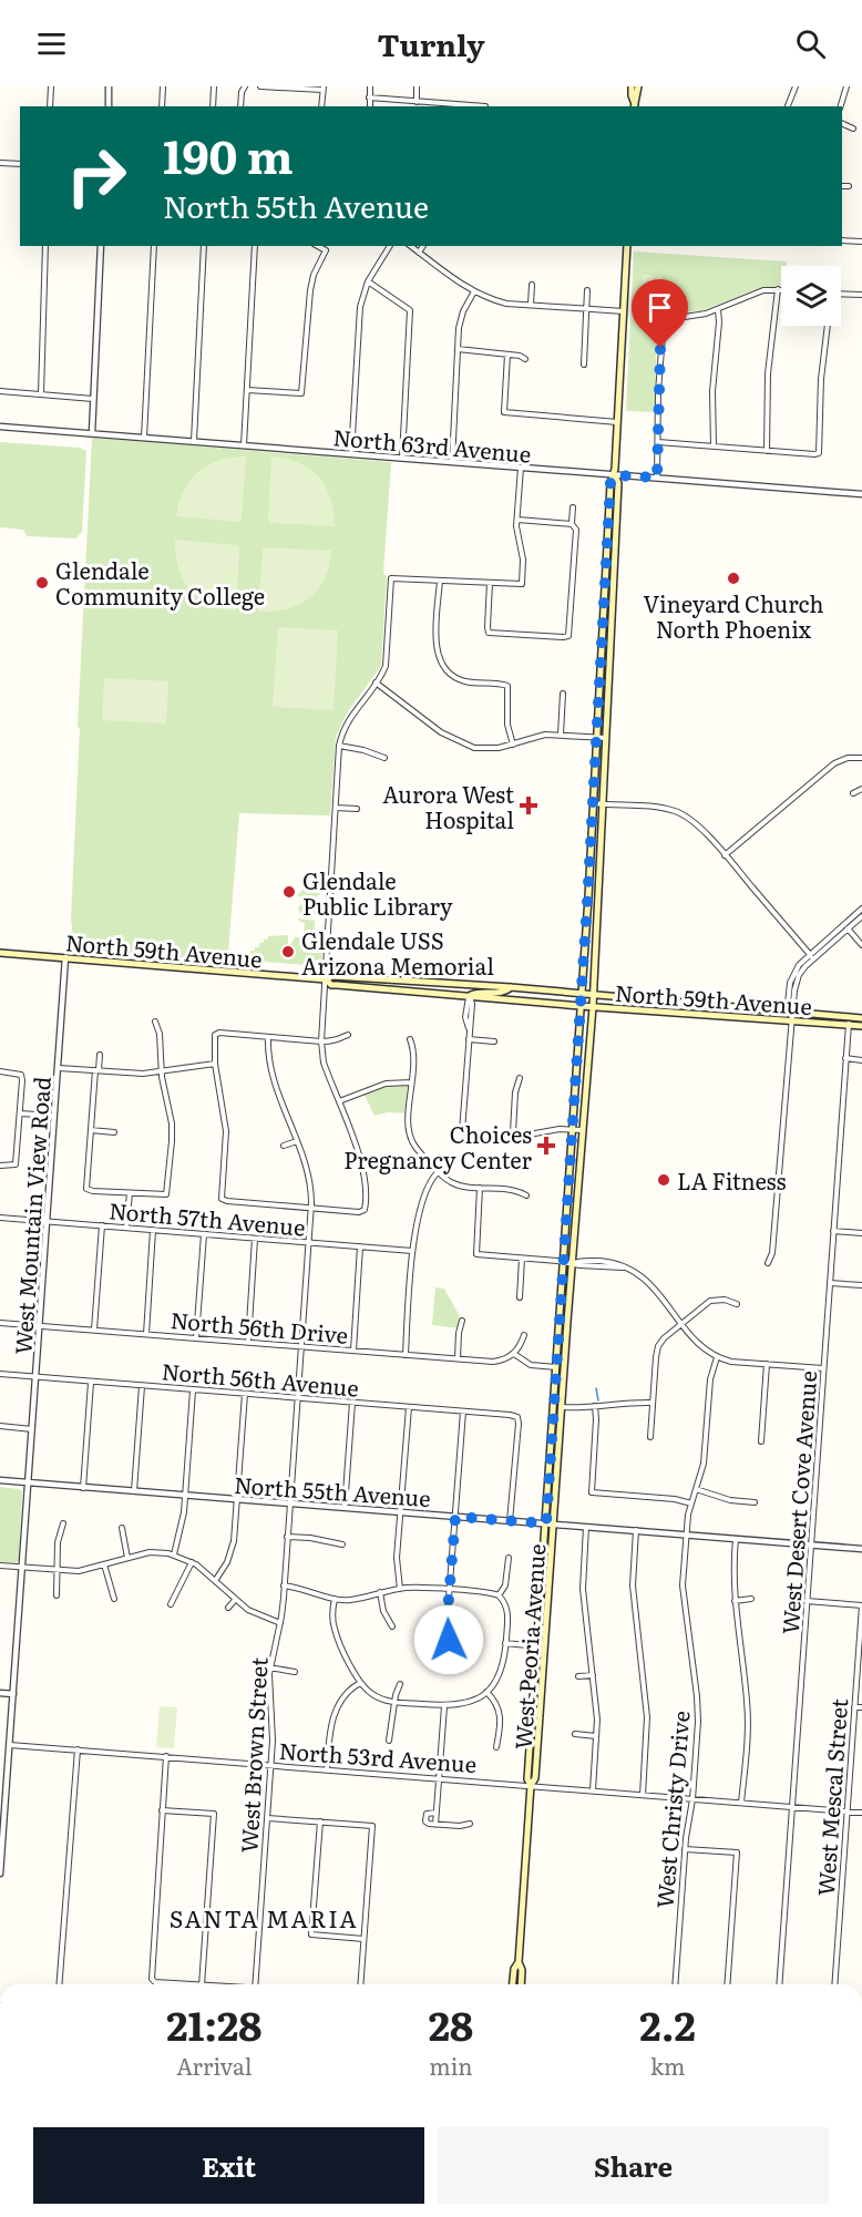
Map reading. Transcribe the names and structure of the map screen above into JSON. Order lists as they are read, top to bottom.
{
  "streets": {
    "main road": ["North 59th Avenue", "West Peoria Avenue"],
    "street": [
      "North 63rd Avenue",
      "West Mountain View Road",
      "North 57th Avenue",
      "North 56th Drive",
      "North 56th Avenue",
      "North 55th Avenue",
      "West Desert Cove Avenue",
      "West Brown Street",
      "North 53rd Avenue",
      "West Mescal Street",
      "West Christy Drive"
    ]
  },
  "crossings": [
    ["North 63rd Avenue", "West Peoria Avenue"],
    ["North 59th Avenue", "West Mountain View Road"],
    ["North 59th Avenue", "West Desert Cove Avenue"],
    ["North 59th Avenue", "West Peoria Avenue"],
    ["West Mountain View Road", "North 57th Avenue"],
    ["West Mountain View Road", "North 56th Drive"],
    ["West Mountain View Road", "North 56th Avenue"],
    ["West Mountain View Road", "North 55th Avenue"],
    ["West Mountain View Road", "North 53rd Avenue"],
    ["North 57th Avenue", "West Brown Street"],
    ["North 56th Drive", "West Brown Street"],
    ["North 56th Avenue", "North 55th Avenue"],
    ["North 56th Avenue", "West Brown Street"],
    ["North 55th Avenue", "West Desert Cove Avenue"],
    ["North 55th Avenue", "West Peoria Avenue"],
    ["North 55th Avenue", "West Brown Street"],
    ["North 55th Avenue", "West Christy Drive"],
    ["West Desert Cove Avenue", "North 53rd Avenue"],
    ["West Peoria Avenue", "North 53rd Avenue"],
    ["West Brown Street", "North 53rd Avenue"],
    ["North 53rd Avenue", "West Mescal Street"],
    ["North 53rd Avenue", "West Christy Drive"]
  ],
  "districts": ["SANTA MARIA"],
  "places": {
    "other": [
      "Vineyard Church North Phoenix",
      "Glendale Community College",
      "Glendale Public Library",
      "Glendale USS Arizona Memorial",
      "LA Fitness"
    ],
    "health": ["Aurora West Hospital", "Choices Pregnancy Center"]
  },
  "page": {
    "header": "Turnly",
    "turn": ["190 m", "North 55th Avenue"],
    "eta": [
      "21:28",
      "Arrival",
      "28",
      "min",
      "2.2",
      "km"
    ],
    "buttons": ["Exit", "Share"]
  }
}
